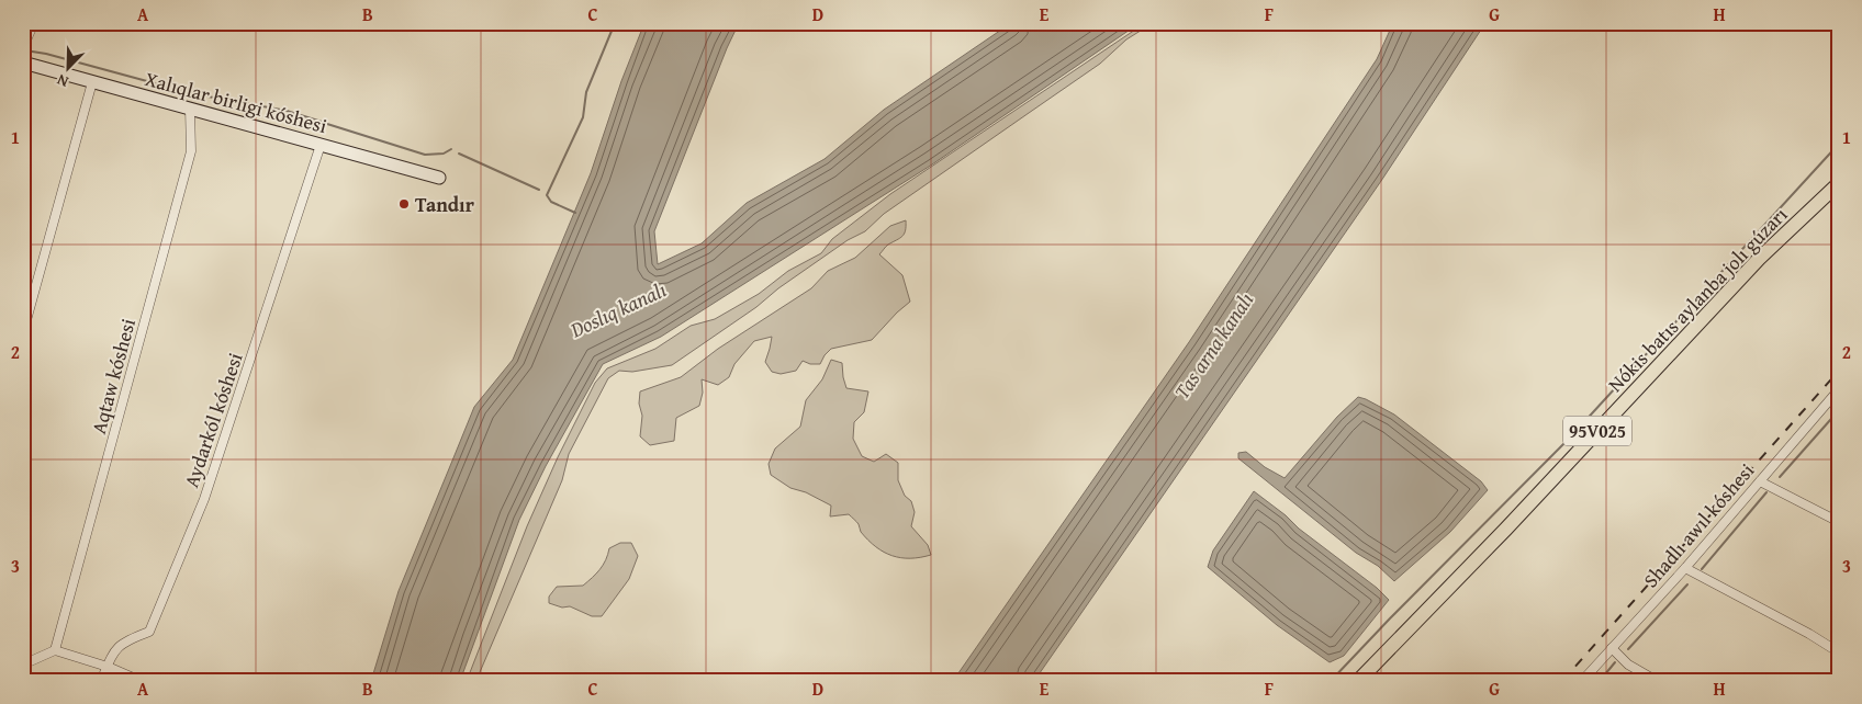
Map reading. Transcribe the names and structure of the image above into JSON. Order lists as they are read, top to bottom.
{
  "streets": {
    "main road": ["Nókis batıs aylanba jolı gúzarı", "95V025"],
    "street": [
      "Xalıqlar birligi kóshesi",
      "Aqtaw kóshesi",
      "Aydarkól kóshesi",
      "Shadlı awıl kóshesi"
    ]
  },
  "crossings": [
    ["Xalıqlar birligi kóshesi", "Aqtaw kóshesi"],
    ["Xalıqlar birligi kóshesi", "Aydarkól kóshesi"]
  ],
  "water": ["Doslıq kanalı", "Tas arna kanalı"],
  "places": ["Tandır"],
  "north": "bottom left",
  "grid": {
    "columns": [
      "A",
      "B",
      "C",
      "D",
      "E",
      "F",
      "G",
      "H"
    ],
    "rows": ["1", "2", "3"]
  }
}
